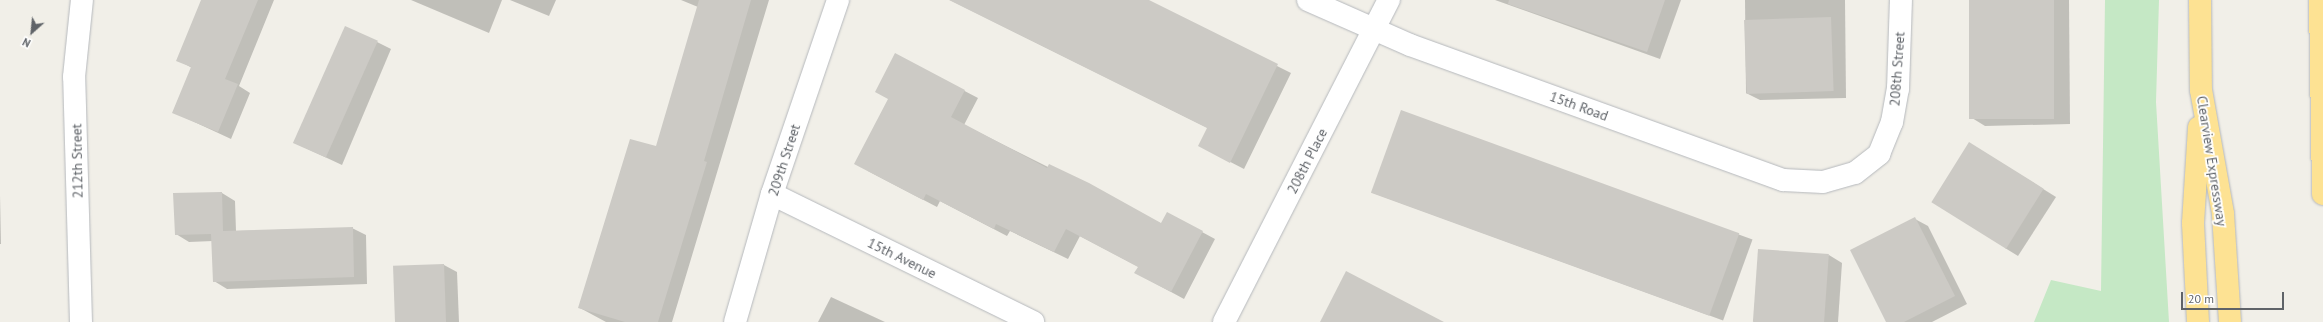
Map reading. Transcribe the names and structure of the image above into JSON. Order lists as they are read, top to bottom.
{
  "streets": {
    "highway": ["Clearview Expressway"],
    "street": [
      "208th Street",
      "15th Road",
      "209th Street",
      "212th Street",
      "208th Place",
      "15th Avenue"
    ]
  },
  "crossings": [
    ["208th Street", "15th Road"],
    ["15th Road", "208th Place"],
    ["209th Street", "15th Avenue"]
  ],
  "scale_bar": "20 m",
  "north": "bottom left"
}
